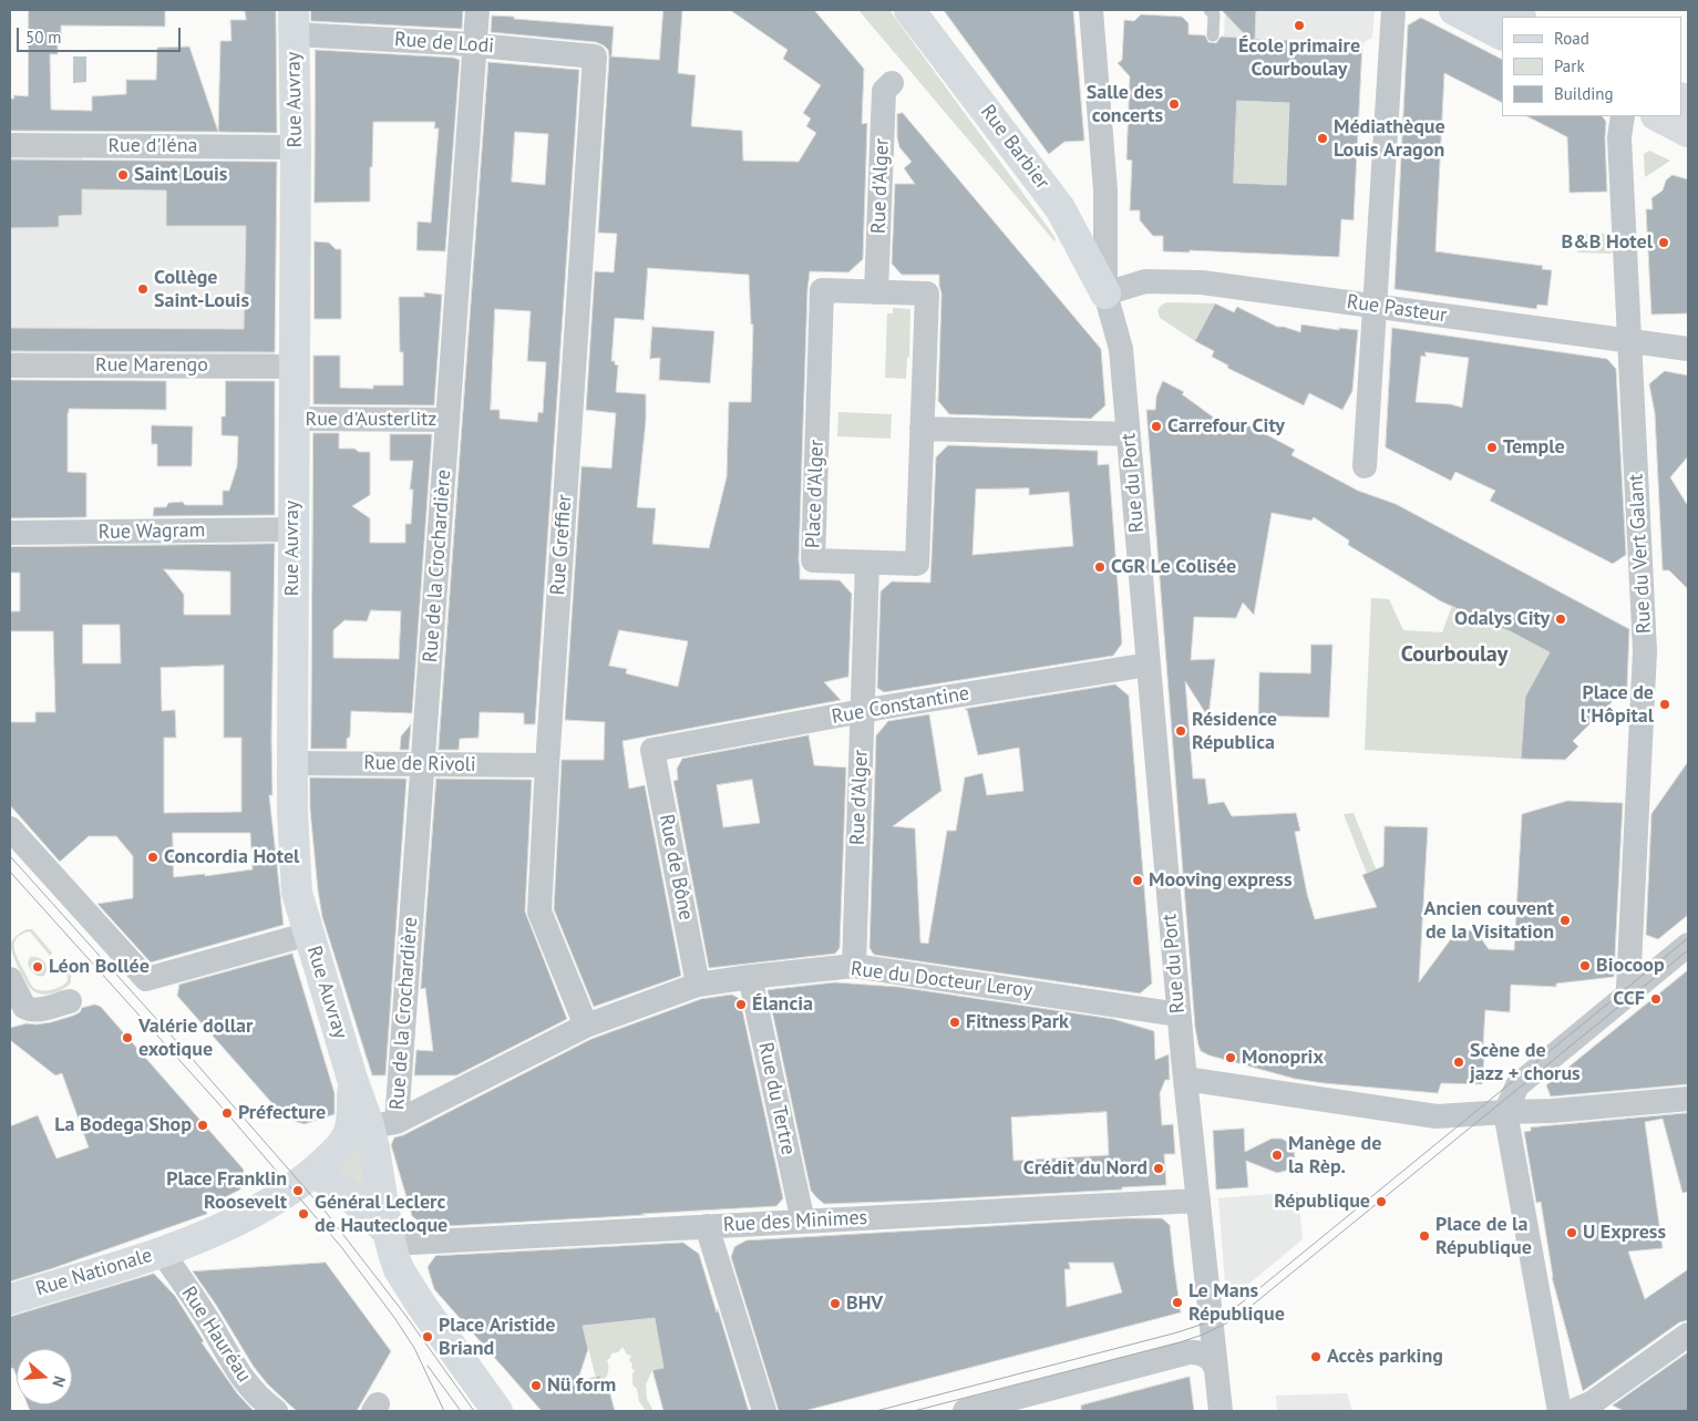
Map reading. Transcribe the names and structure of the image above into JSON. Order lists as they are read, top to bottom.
{
  "streets": {
    "street": [
      "Rue de Lodi",
      "Rue Auvray",
      "Rue d'Iéna",
      "Rue Barbier",
      "Rue d'Alger",
      "Rue Pasteur",
      "Rue Marengo",
      "Rue d'Austerlitz",
      "Rue du Port",
      "Place d'Alger",
      "Rue Wagram",
      "Rue Greffier",
      "Rue du Vert Galant",
      "Rue de la Crochardière",
      "Rue Constantine",
      "Rue de Rivoli",
      "Rue de Bône",
      "Rue du Docteur Leroy",
      "Rue du Tertre",
      "Rue des Minimes",
      "Rue Nationale",
      "Rue Hauréau"
    ]
  },
  "crossings": [
    ["Rue de Lodi", "Rue Auvray"],
    ["Rue de Lodi", "Rue Greffier"],
    ["Rue de Lodi", "Rue de la Crochardière"],
    ["Rue Auvray", "Rue d'Iéna"],
    ["Rue Auvray", "Rue Marengo"],
    ["Rue Auvray", "Rue d'Austerlitz"],
    ["Rue Auvray", "Rue Wagram"],
    ["Rue Auvray", "Rue de la Crochardière"],
    ["Rue Auvray", "Rue de Rivoli"],
    ["Rue Auvray", "Rue du Docteur Leroy"],
    ["Rue Barbier", "Rue Pasteur"],
    ["Rue Barbier", "Rue du Port"],
    ["Rue d'Alger", "Place d'Alger"],
    ["Rue d'Alger", "Rue Constantine"],
    ["Rue d'Alger", "Rue du Docteur Leroy"],
    ["Rue Pasteur", "Rue du Port"],
    ["Rue Pasteur", "Rue du Vert Galant"],
    ["Rue d'Austerlitz", "Rue de la Crochardière"],
    ["Rue du Port", "Rue Constantine"],
    ["Rue du Port", "Rue du Docteur Leroy"],
    ["Rue Greffier", "Rue de Rivoli"],
    ["Rue Greffier", "Rue du Docteur Leroy"],
    ["Rue de la Crochardière", "Rue de Rivoli"],
    ["Rue de la Crochardière", "Rue du Docteur Leroy"],
    ["Rue Constantine", "Rue de Bône"],
    ["Rue de Bône", "Rue du Docteur Leroy"],
    ["Rue du Docteur Leroy", "Rue du Tertre"],
    ["Rue du Tertre", "Rue des Minimes"],
    ["Rue Nationale", "Rue Hauréau"]
  ],
  "districts": ["Courboulay"],
  "places": [
    "École primaire Courboulay",
    "Salle des concerts",
    "Médiathèque Louis Aragon",
    "Saint Louis",
    "B&B Hotel",
    "Collège Saint-Louis",
    "Carrefour City",
    "Temple",
    "CGR Le Colisée",
    "Odalys City",
    "Place de l'Hôpital",
    "Résidence Républica",
    "Concordia Hotel",
    "Mooving express",
    "Ancien couvent de la Visitation",
    "Biocoop",
    "Léon Bollée",
    "CCF",
    "Élancia",
    "Fitness Park",
    "Valérie dollar exotique",
    "Monoprix",
    "Scène de jazz + chorus",
    "Préfecture",
    "La Bodega Shop",
    "Manège de la Rèp.",
    "Crédit du Nord",
    "Place Franklin Roosevelt",
    "République",
    "Général Leclerc de Hautecloque",
    "U Express",
    "Place de la République",
    "Le Mans République",
    "BHV",
    "Place Aristide Briand",
    "Accès parking",
    "Nü form"
  ],
  "legend": ["Road", "Park", "Building"],
  "scale_bar": "50 m",
  "north": "right"
}
